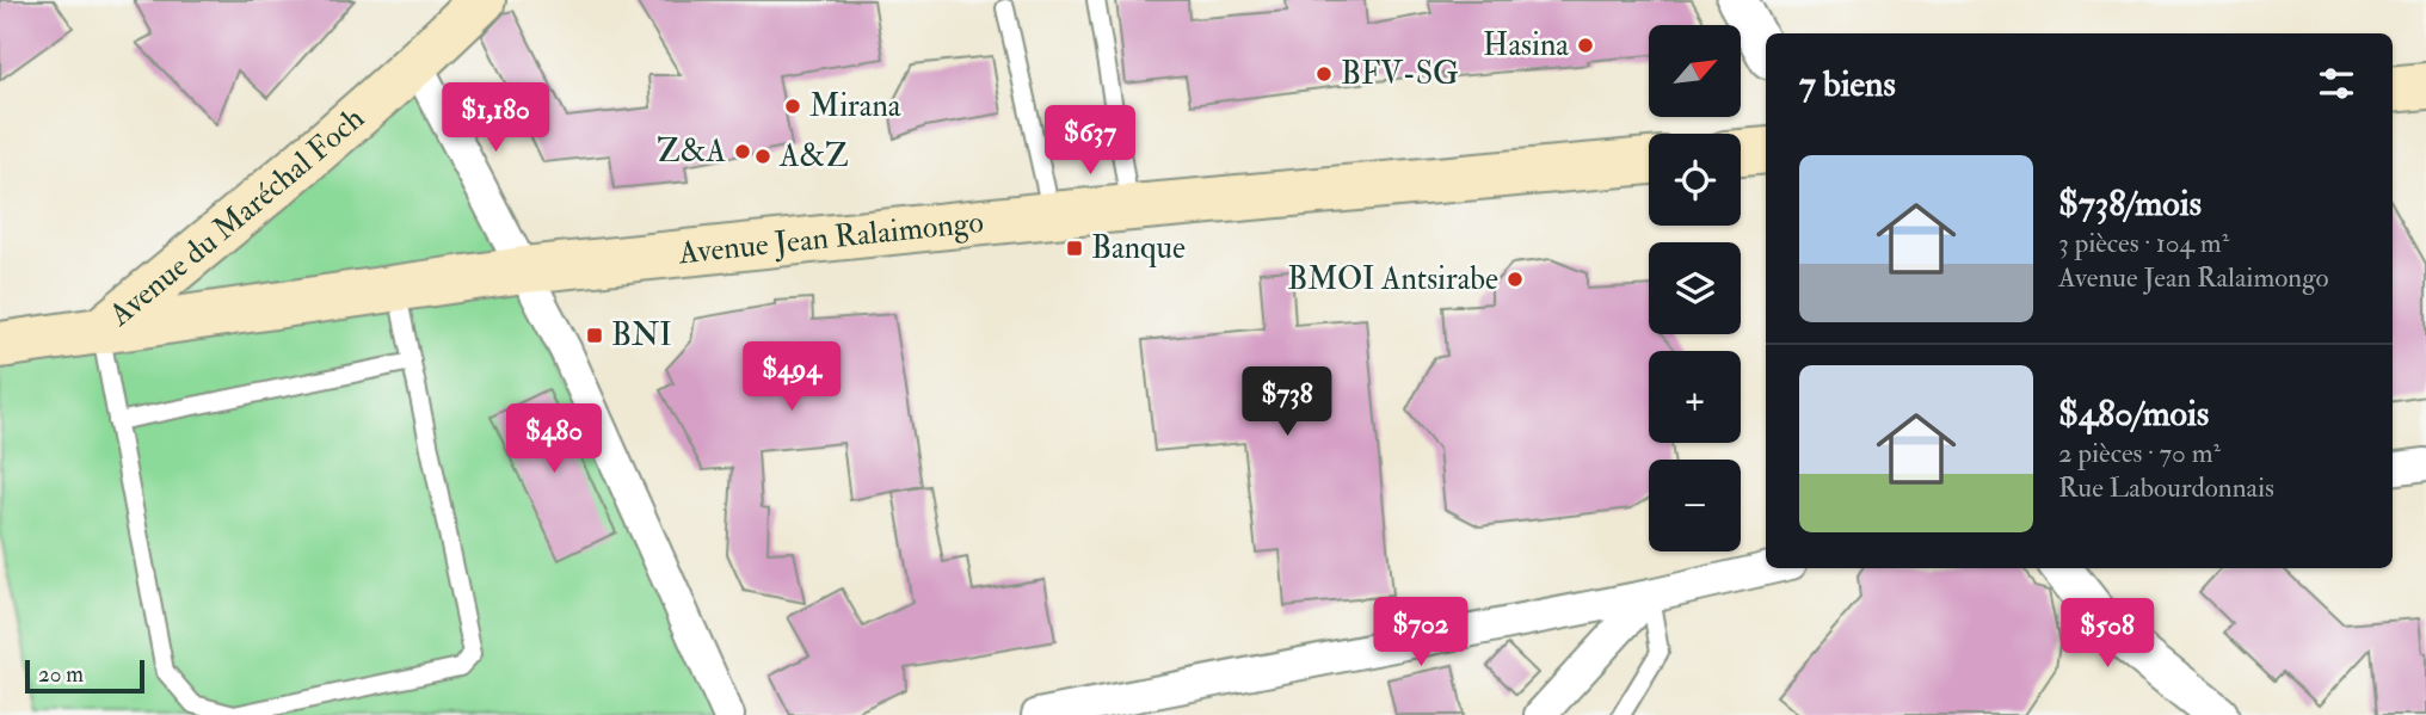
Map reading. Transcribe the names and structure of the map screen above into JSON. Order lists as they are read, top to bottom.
{
  "streets": {
    "main road": ["Avenue du Maréchal Foch", "Avenue Jean Ralaimongo"]
  },
  "crossings": [
    ["Avenue du Maréchal Foch", "Avenue Jean Ralaimongo"]
  ],
  "places": {
    "other": [
      "Hasina",
      "BFV-SG",
      "Mirana",
      "Z&A",
      "A&Z",
      "BMOI Antsirabe"
    ],
    "transit": ["Banque", "BNI"]
  },
  "scale_bar": "20 m",
  "north": "top right",
  "page": {
    "map_buttons": ["+", "−"],
    "heading": "7 biens",
    "price": [
      "$1,180",
      "$637",
      "$494",
      "$738",
      "$480",
      "$702",
      "$508"
    ],
    "list": [
      {
        "name": "$738/mois",
        "note": "3 pièces · 104 m² · Avenue Jean Ralaimongo"
      },
      {
        "name": "$480/mois",
        "note": "2 pièces · 70 m² · Rue Labourdonnais"
      }
    ],
    "scale": "20 m"
  }
}
